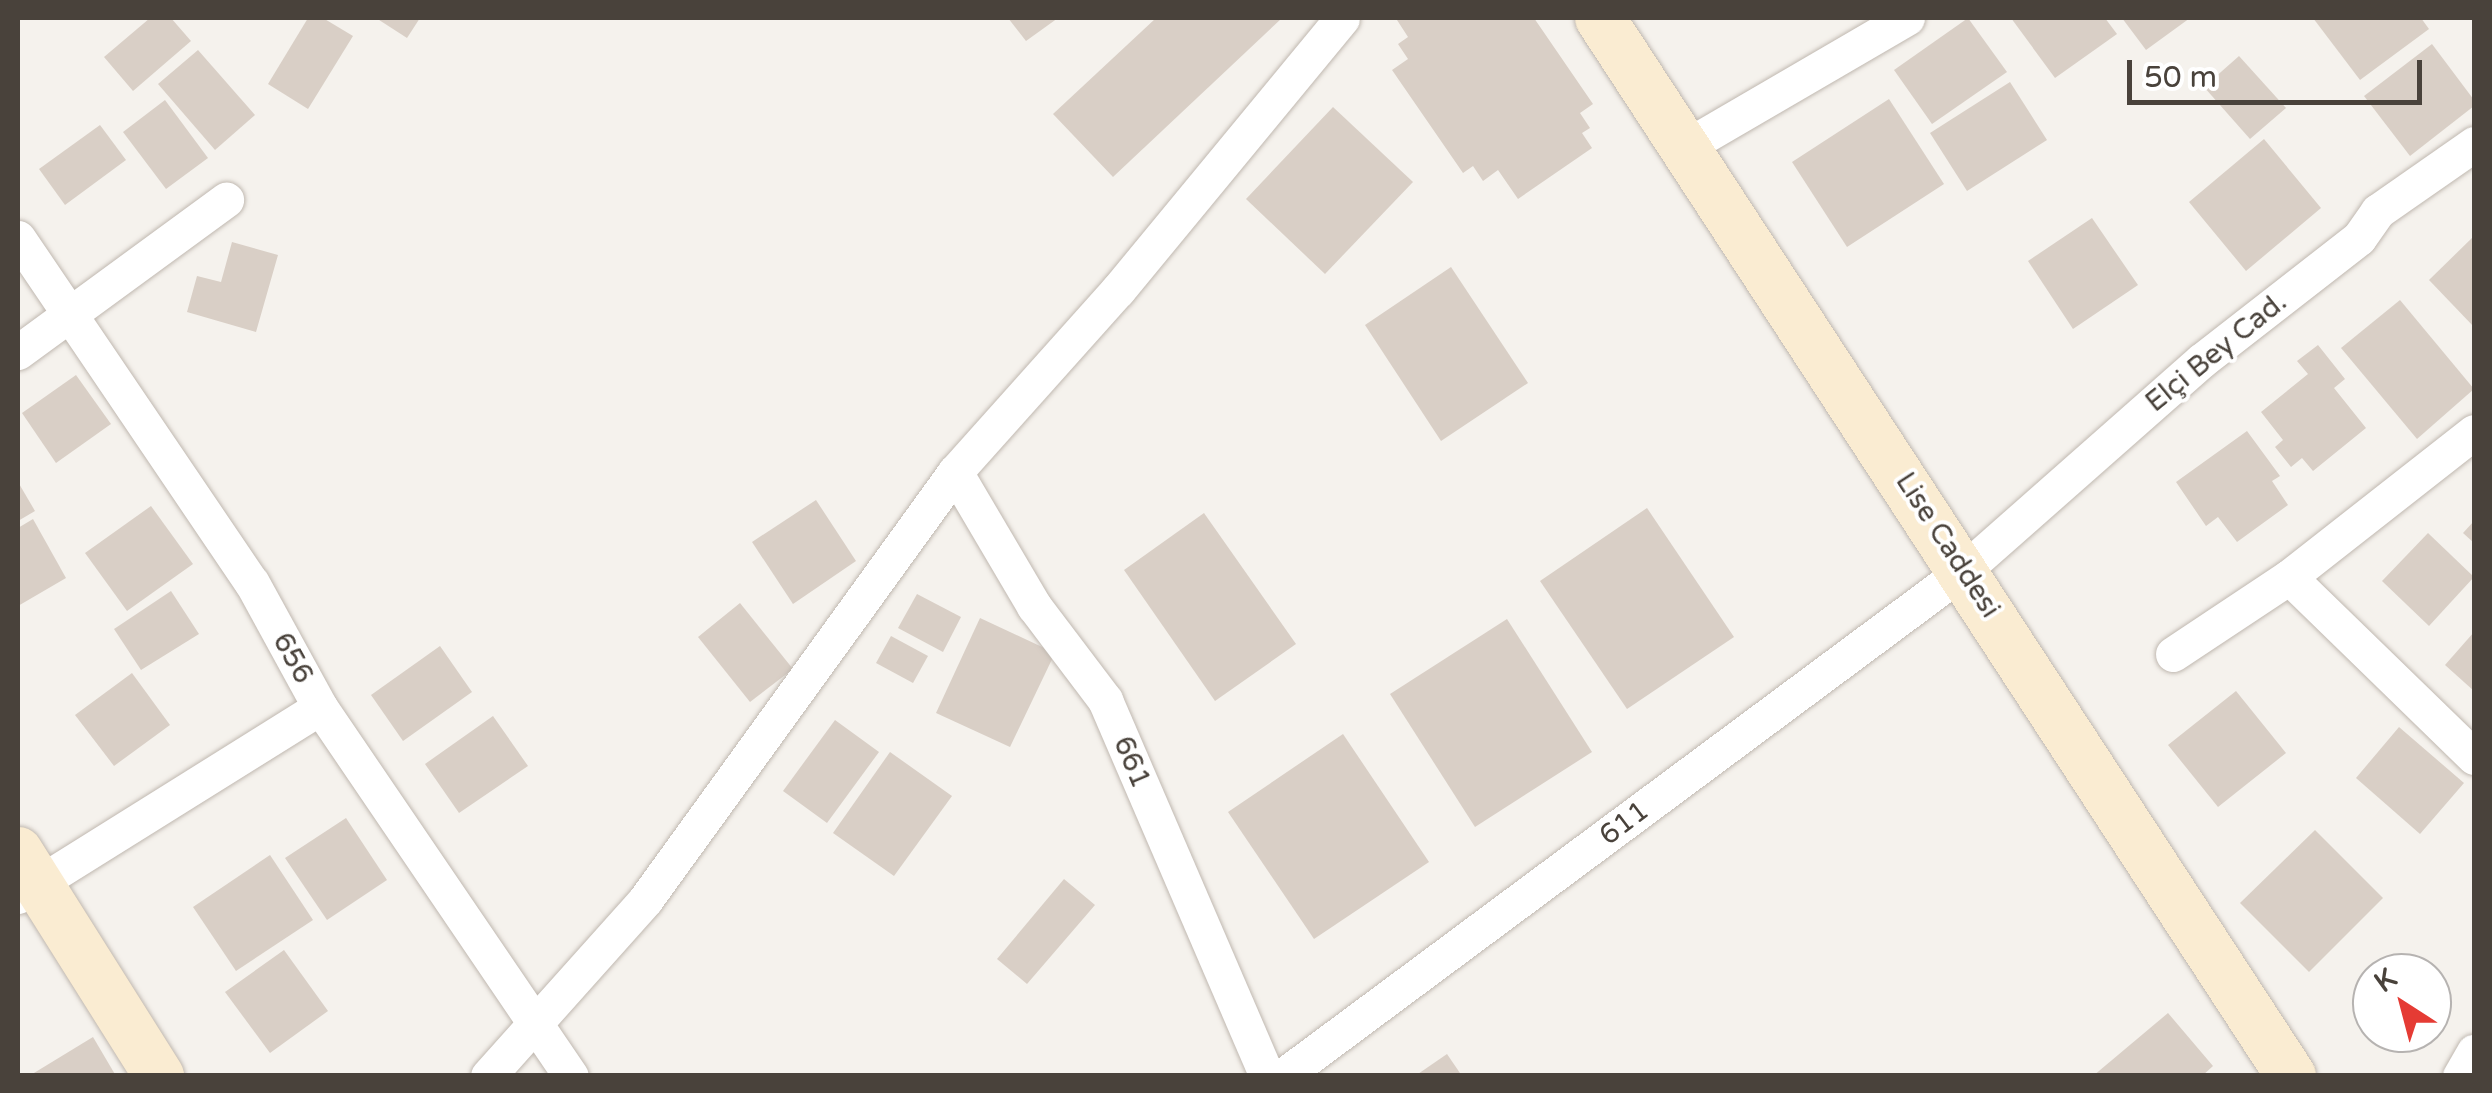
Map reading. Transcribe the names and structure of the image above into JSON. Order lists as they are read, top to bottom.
{
  "streets": {
    "street": [
      "Elçi Bey Cad.",
      "Lise Caddesi",
      "656",
      "661",
      "611"
    ]
  },
  "crossings": [
    ["Elçi Bey Cad.", "Lise Caddesi"],
    ["Elçi Bey Cad.", "611"],
    ["Lise Caddesi", "611"]
  ],
  "scale_bar": "50 m",
  "north": "top left"
}
